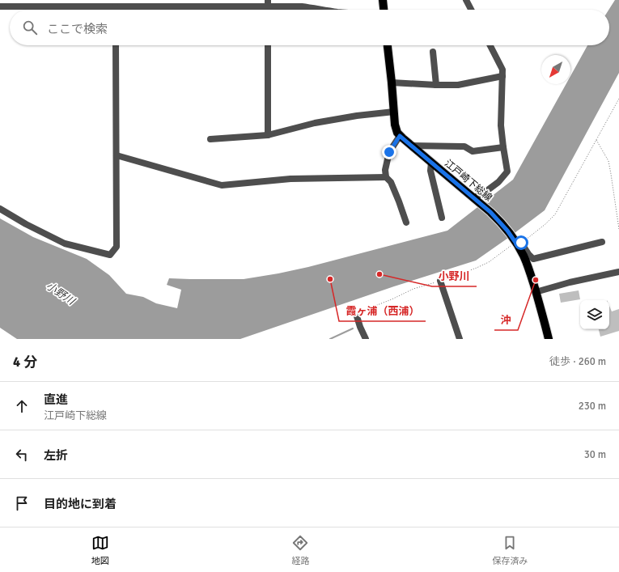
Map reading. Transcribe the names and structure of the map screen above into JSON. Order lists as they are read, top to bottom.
{
  "streets": {
    "main road": ["江戸崎下総線"]
  },
  "water": ["小野川"],
  "places": ["小野川", "霞ヶ浦（西浦）", "沖"],
  "north": "bottom left",
  "page": {
    "search": "ここで検索",
    "heading": ["4 分", "徒歩 · 260 m"],
    "list": [
      ["直進", "江戸崎下総線", "230 m"],
      ["左折", "30 m"],
      "目的地に到着"
    ],
    "nav": ["地図", "経路", "保存済み"]
  }
}
